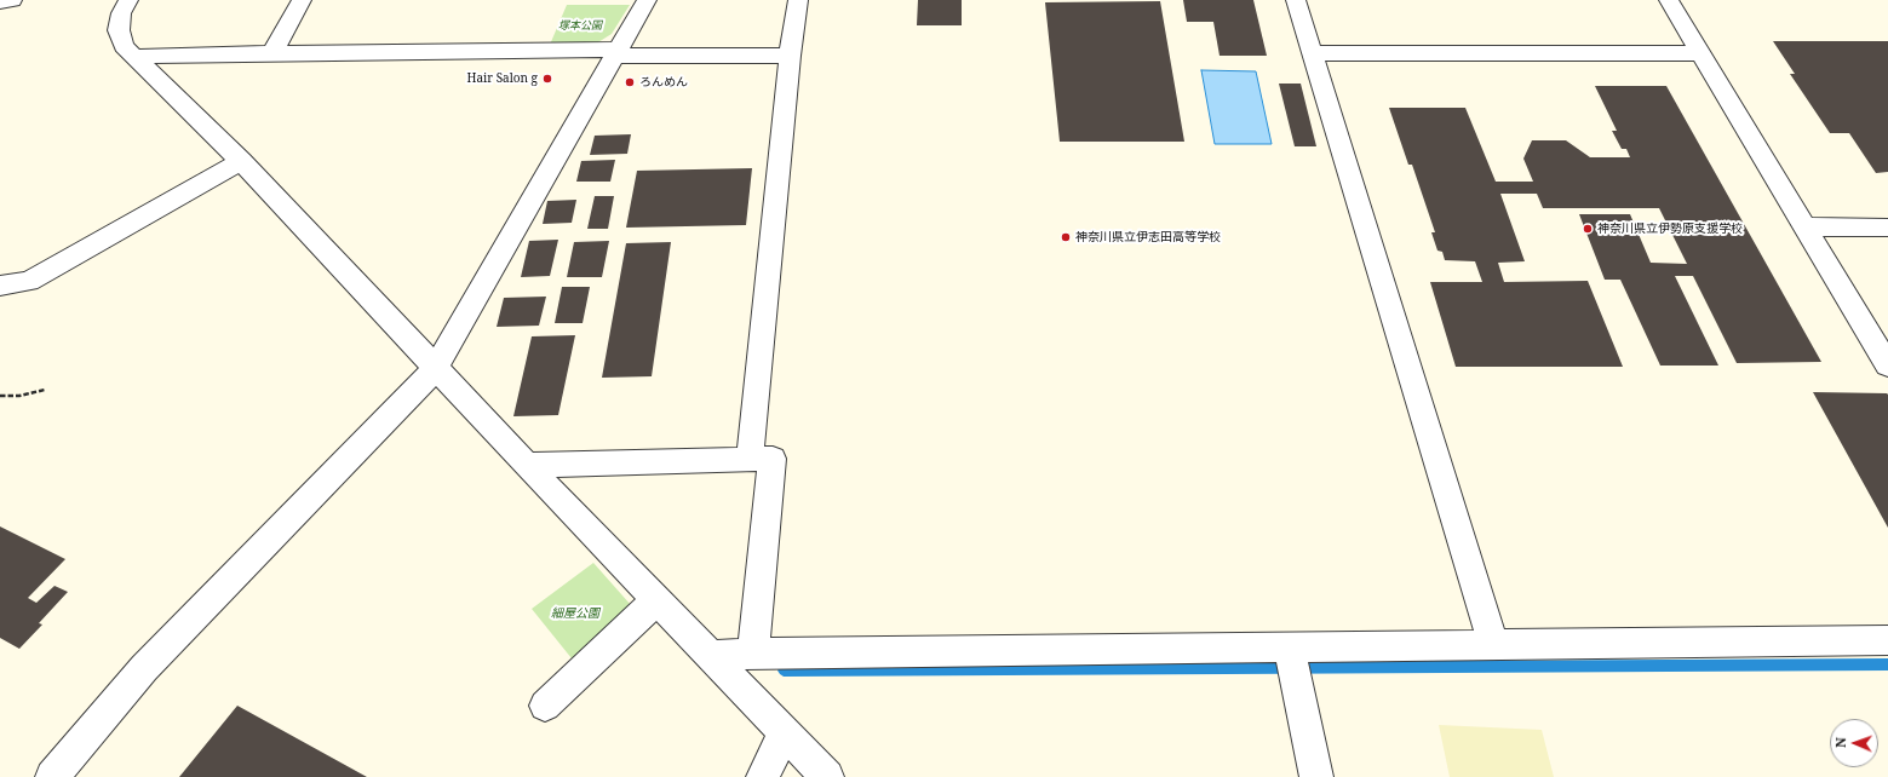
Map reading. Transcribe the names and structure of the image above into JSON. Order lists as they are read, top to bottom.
{
  "parks": ["塚本公園", "細屋公園"],
  "places": [
    "Hair Salon g",
    "ろんめん",
    "神奈川県立伊勢原支援学校",
    "神奈川県立伊志田高等学校"
  ],
  "north": "left"
}
